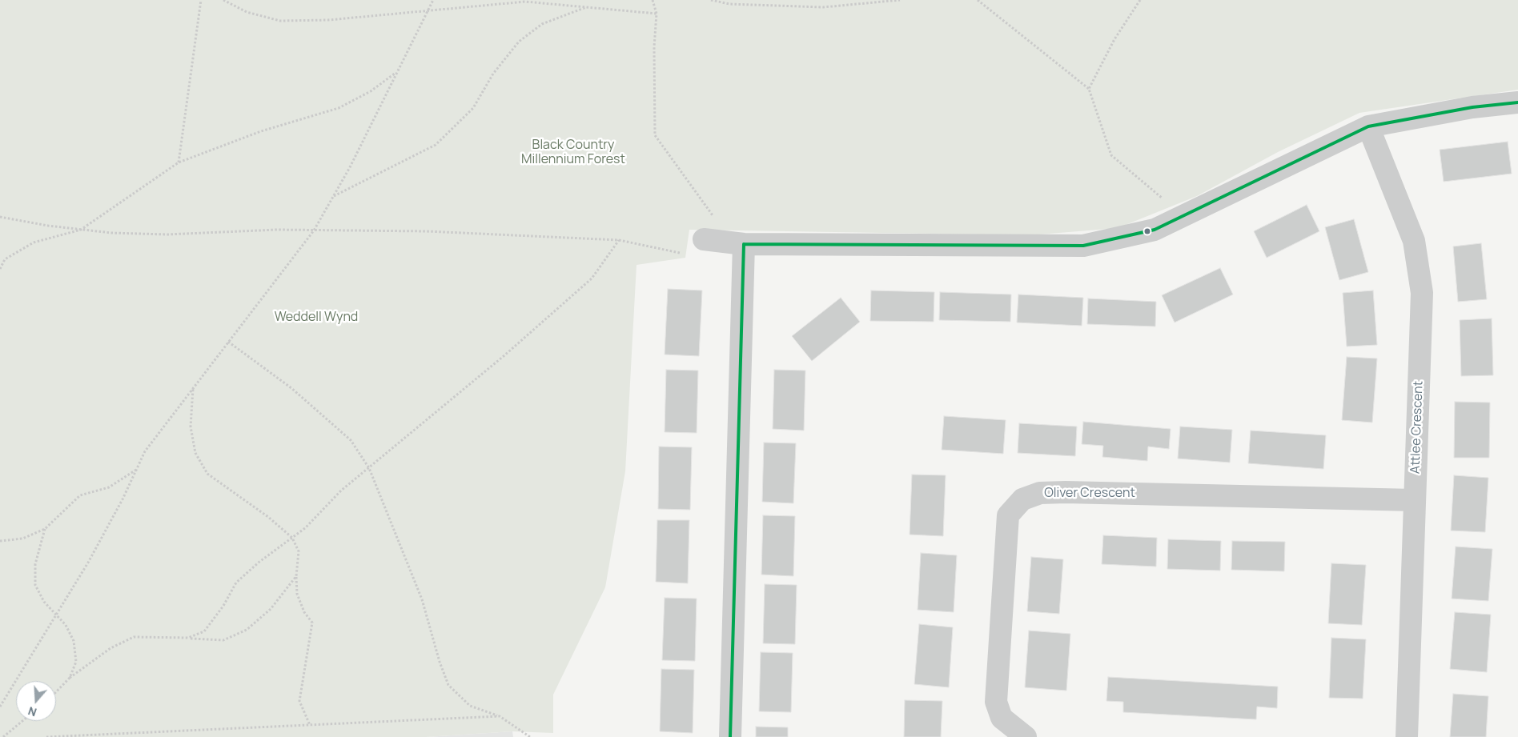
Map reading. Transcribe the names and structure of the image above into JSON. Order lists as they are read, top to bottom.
{
  "streets": {
    "street": ["Attlee Crescent", "Oliver Crescent"]
  },
  "crossings": [
    ["Attlee Crescent", "Oliver Crescent"]
  ],
  "parks": ["Black Country Millennium Forest", "Weddell Wynd"],
  "north": "bottom"
}
